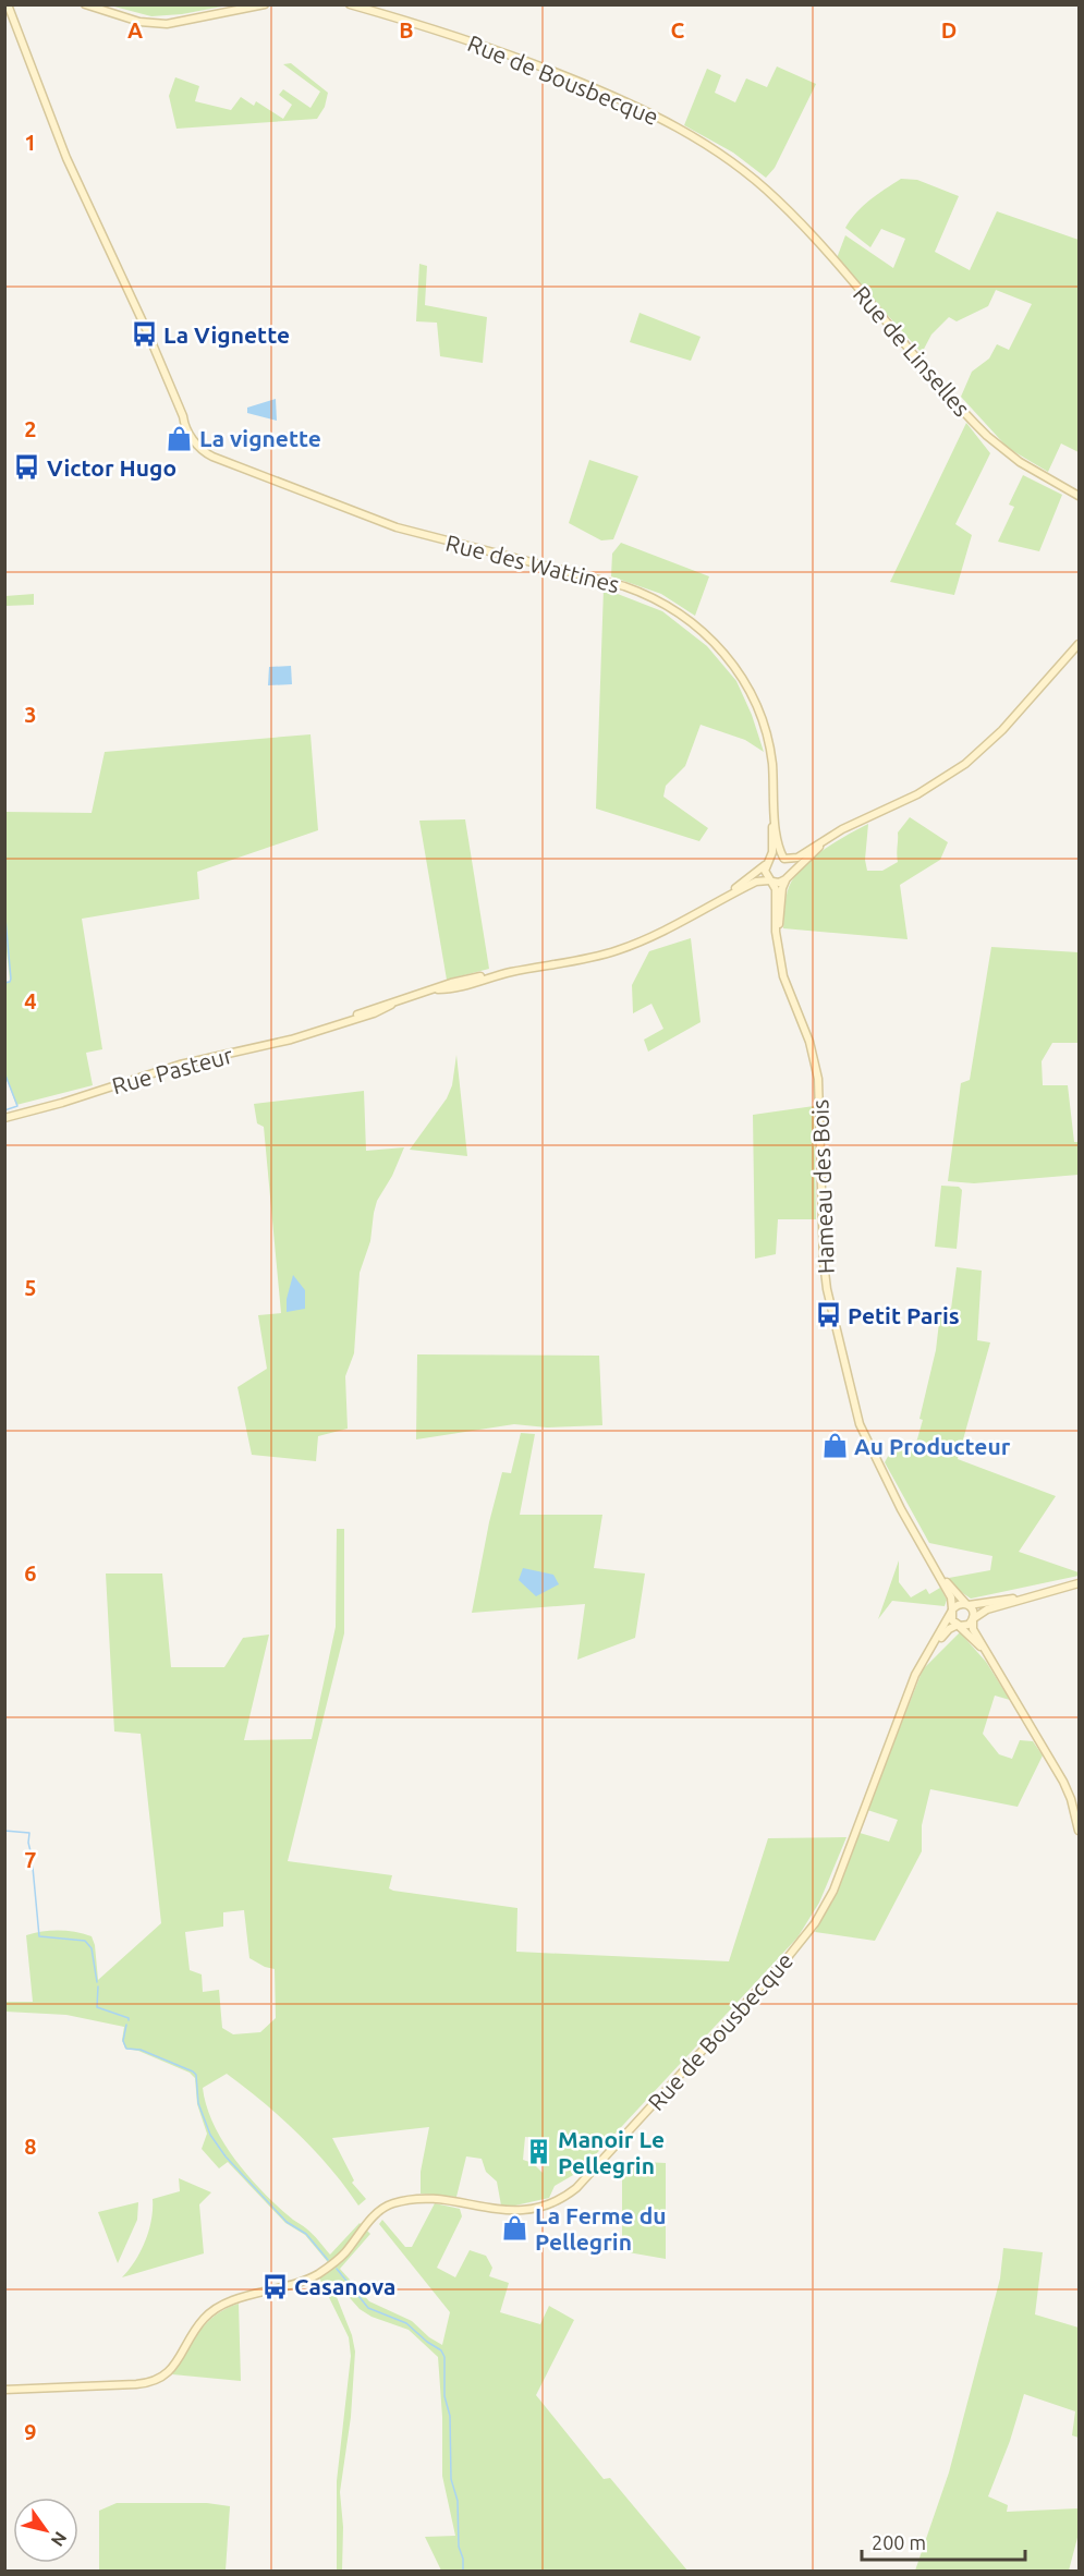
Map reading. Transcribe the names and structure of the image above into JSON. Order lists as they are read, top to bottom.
{
  "streets": {
    "street": [
      "Rue de Bousbecque",
      "Rue de Linselles",
      "Rue des Wattines",
      "Rue Pasteur",
      "Hameau des Bois"
    ]
  },
  "crossings": [
    ["Rue de Bousbecque", "Rue de Linselles"],
    ["Rue de Bousbecque", "Hameau des Bois"],
    ["Rue des Wattines", "Rue Pasteur"],
    ["Rue des Wattines", "Hameau des Bois"],
    ["Rue Pasteur", "Hameau des Bois"]
  ],
  "places": {
    "bus stop": [
      "La Vignette",
      "Victor Hugo",
      "Petit Paris",
      "Casanova"
    ],
    "shop": ["La vignette", "Au Producteur", "La Ferme du Pellegrin"],
    "building": ["Manoir Le Pellegrin"]
  },
  "scale_bar": "200 m",
  "north": "bottom right",
  "grid": {
    "columns": [
      "A",
      "B",
      "C",
      "D"
    ],
    "rows": [
      "1",
      "2",
      "3",
      "4",
      "5",
      "6",
      "7",
      "8",
      "9"
    ]
  }
}
